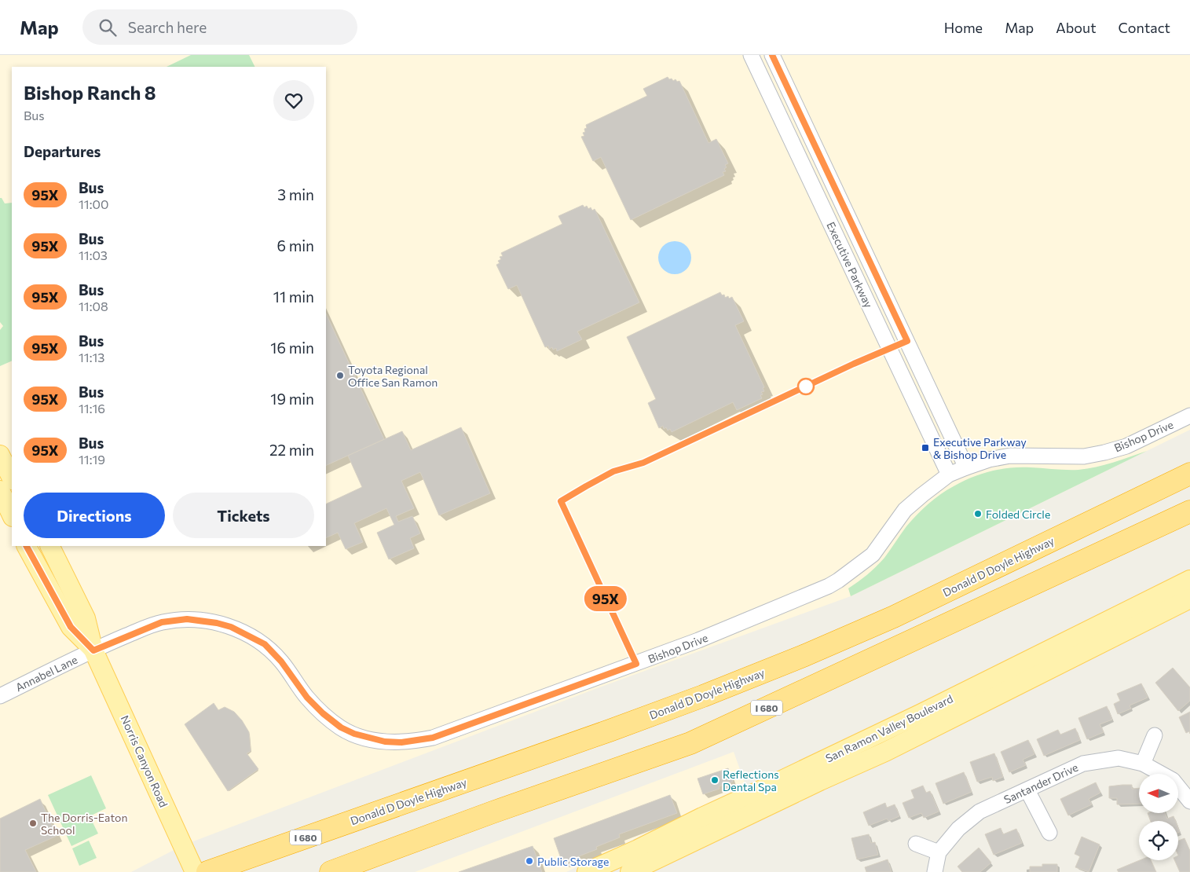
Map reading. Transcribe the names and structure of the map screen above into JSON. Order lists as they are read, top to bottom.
{
  "streets": {
    "highway": ["Donald D Doyle Highway", "I 680"],
    "main road": ["San Ramon Valley Boulevard", "Norris Canyon Road"],
    "street": [
      "Executive Parkway",
      "Bishop Drive",
      "Annabel Lane",
      "Santander Drive"
    ]
  },
  "crossings": [
    ["Executive Parkway", "Bishop Drive"],
    ["Bishop Drive", "Annabel Lane"],
    ["Bishop Drive", "Norris Canyon Road"],
    ["Annabel Lane", "Norris Canyon Road"]
  ],
  "places": {
    "other": [
      "Toyota Regional Office San Ramon",
      "Folded Circle",
      "Reflections Dental Spa",
      "The Dorris-Eaton School",
      "Public Storage"
    ],
    "transit": ["Executive Parkway & Bishop Drive"]
  },
  "lines": ["bus line 95X"],
  "north": "left",
  "page": {
    "header": "Map",
    "search": "Search here",
    "nav": [
      "Home",
      "Map",
      "About",
      "Contact"
    ],
    "on_map": "95X",
    "heading": [
      ["Bishop Ranch 8", "Bus"],
      "Departures"
    ],
    "list": [
      {
        "mark": "95X",
        "name": "Bus",
        "note": "11:00",
        "value": "3 min"
      },
      {
        "mark": "95X",
        "name": "Bus",
        "note": "11:03",
        "value": "6 min"
      },
      {
        "mark": "95X",
        "name": "Bus",
        "note": "11:08",
        "value": "11 min"
      },
      {
        "mark": "95X",
        "name": "Bus",
        "note": "11:13",
        "value": "16 min"
      },
      {
        "mark": "95X",
        "name": "Bus",
        "note": "11:16",
        "value": "19 min"
      },
      {
        "mark": "95X",
        "name": "Bus",
        "note": "11:19",
        "value": "22 min"
      }
    ],
    "buttons": ["Directions", "Tickets"]
  }
}
